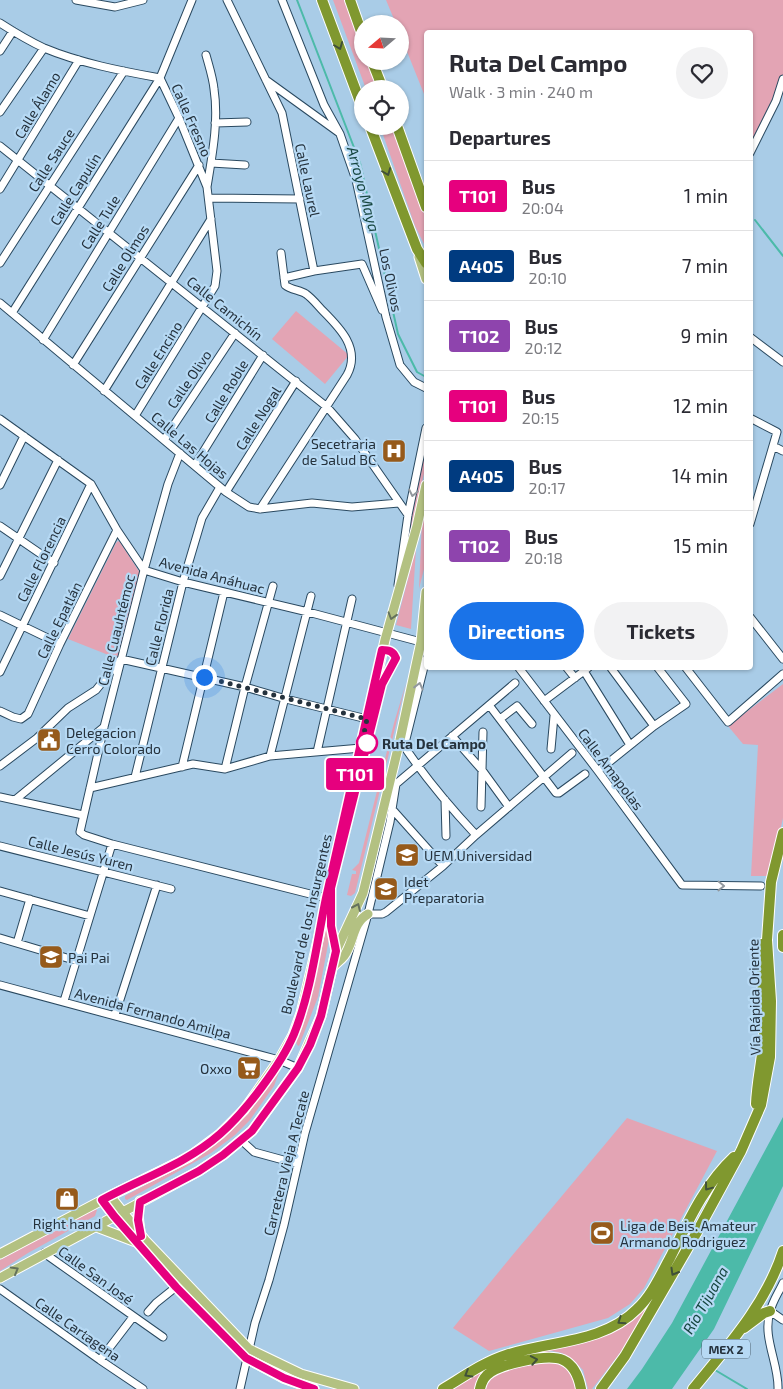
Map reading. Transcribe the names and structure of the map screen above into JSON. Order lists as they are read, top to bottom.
{
  "streets": {
    "highway": ["Vía Rápida Oriente", "MEX 2"],
    "main road": ["Boulevard de los Insurgentes"],
    "street": [
      "Calle Álamo",
      "Calle Fresno",
      "Calle Sauce",
      "Calle Laurel",
      "Calle Capulín",
      "Calle Tule",
      "Calle Olmos",
      "Los Olivos",
      "Calle Camichín",
      "Calle Encino",
      "Calle Olivo",
      "Calle Roble",
      "Calle Nogal",
      "Calle Las Hojas",
      "Calle Florencia",
      "Avenida Anáhuac",
      "Calle Epatlán",
      "Calle Florida",
      "Calle Cuauhtémoc",
      "Calle Amapolas",
      "Calle Jesús Yuren",
      "Avenida Fernando Amilpa",
      "Carretera Vieja A Tecate",
      "Calle San José",
      "Calle Cartagena"
    ]
  },
  "crossings": [
    ["Calle Álamo", "Calle Fresno"],
    ["Calle Álamo", "Calle Camichín"],
    ["Calle Fresno", "Calle Sauce"],
    ["Calle Fresno", "Calle Capulín"],
    ["Calle Fresno", "Calle Tule"],
    ["Calle Fresno", "Calle Olmos"],
    ["Calle Fresno", "Calle Camichín"],
    ["Calle Fresno", "Calle Encino"],
    ["Calle Sauce", "Calle Camichín"],
    ["Calle Capulín", "Calle Camichín"],
    ["Calle Capulín", "Calle Las Hojas"],
    ["Calle Tule", "Calle Camichín"],
    ["Calle Tule", "Calle Las Hojas"],
    ["Calle Olmos", "Calle Camichín"],
    ["Calle Olmos", "Calle Las Hojas"],
    ["Calle Camichín", "Calle Encino"],
    ["Calle Camichín", "Calle Olivo"],
    ["Calle Camichín", "Calle Roble"],
    ["Calle Camichín", "Calle Nogal"],
    ["Calle Camichín", "Calle Las Hojas"],
    ["Calle Encino", "Calle Las Hojas"],
    ["Calle Olivo", "Calle Las Hojas"],
    ["Calle Roble", "Calle Las Hojas"],
    ["Calle Nogal", "Calle Las Hojas"],
    ["Calle Nogal", "Calle Florida"],
    ["Calle Las Hojas", "Calle Florida"],
    ["Calle Las Hojas", "Calle Cuauhtémoc"],
    ["Calle Florencia", "Avenida Anáhuac"],
    ["Avenida Anáhuac", "Calle Epatlán"],
    ["Avenida Anáhuac", "Calle Florida"],
    ["Avenida Anáhuac", "Calle Cuauhtémoc"],
    ["Avenida Anáhuac", "Boulevard de los Insurgentes"],
    ["Calle Cuauhtémoc", "Boulevard de los Insurgentes"],
    ["Boulevard de los Insurgentes", "Avenida Fernando Amilpa"]
  ],
  "one_way": ["Calle Amapolas"],
  "water": ["Arroyo Maya", "Río Tijuana"],
  "places": {
    "hospital": ["Secetraria de Salud BC"],
    "public building": ["Delegacion Cerro Colorado"],
    "other": ["Ruta Del Campo"],
    "school or university": ["UEM Universidad", "Idet Preparatoria", "Pai Pai"],
    "supermarket": ["Oxxo"],
    "shop": ["Right hand"],
    "sports": ["Liga de Beis. Amateur Armando Rodriguez"]
  },
  "lines": ["bus line T101"],
  "north": "left",
  "page": {
    "on_map": "T101",
    "heading": [
      ["Ruta Del Campo", "Walk · 3 min · 240 m"],
      "Departures"
    ],
    "list": [
      {
        "mark": "T101",
        "name": "Bus",
        "note": "20:04",
        "value": "1 min"
      },
      {
        "mark": "A405",
        "name": "Bus",
        "note": "20:10",
        "value": "7 min"
      },
      {
        "mark": "T102",
        "name": "Bus",
        "note": "20:12",
        "value": "9 min"
      },
      {
        "mark": "T101",
        "name": "Bus",
        "note": "20:15",
        "value": "12 min"
      },
      {
        "mark": "A405",
        "name": "Bus",
        "note": "20:17",
        "value": "14 min"
      },
      {
        "mark": "T102",
        "name": "Bus",
        "note": "20:18",
        "value": "15 min"
      }
    ],
    "buttons": ["Directions", "Tickets"]
  }
}
